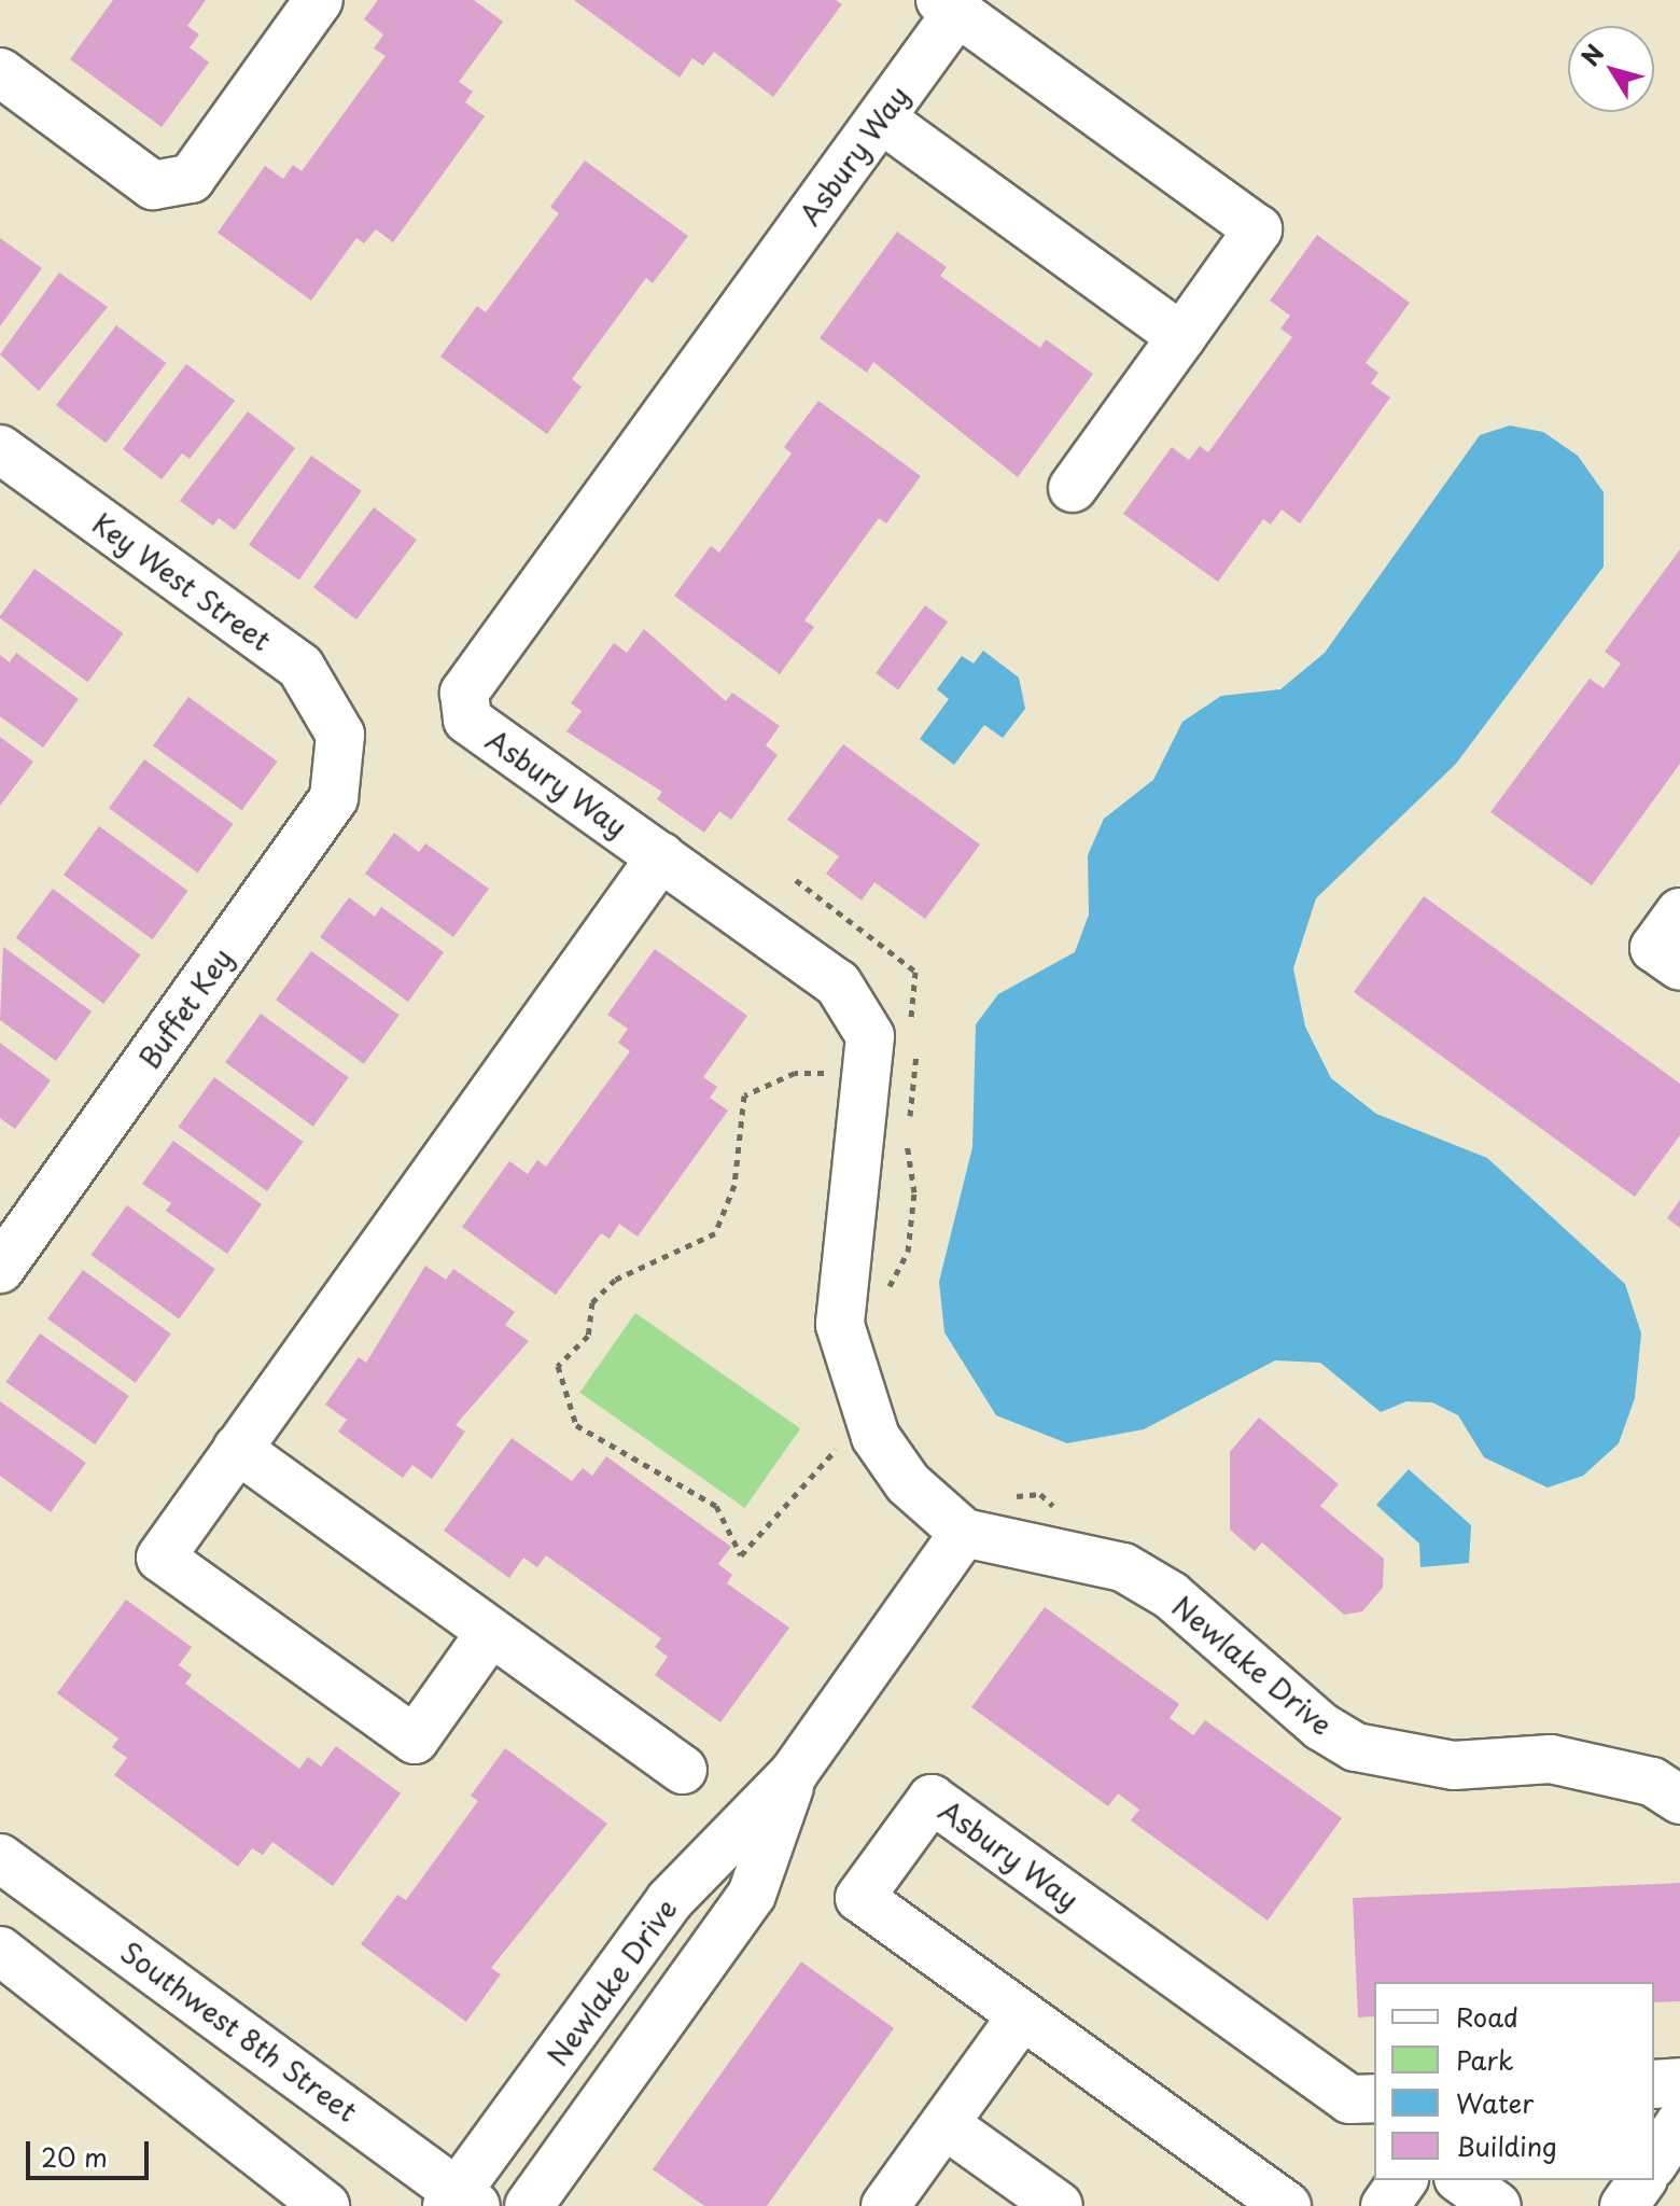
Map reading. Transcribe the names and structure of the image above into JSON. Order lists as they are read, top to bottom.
{
  "streets": {
    "street": [
      "Asbury Way",
      "Key West Street",
      "Buffet Key",
      "Newlake Drive",
      "Southwest 8th Street"
    ]
  },
  "crossings": [
    ["Asbury Way", "Newlake Drive"],
    ["Key West Street", "Buffet Key"],
    ["Newlake Drive", "Southwest 8th Street"]
  ],
  "legend": [
    "Road",
    "Park",
    "Water",
    "Building"
  ],
  "scale_bar": "20 m",
  "north": "top left"
}
